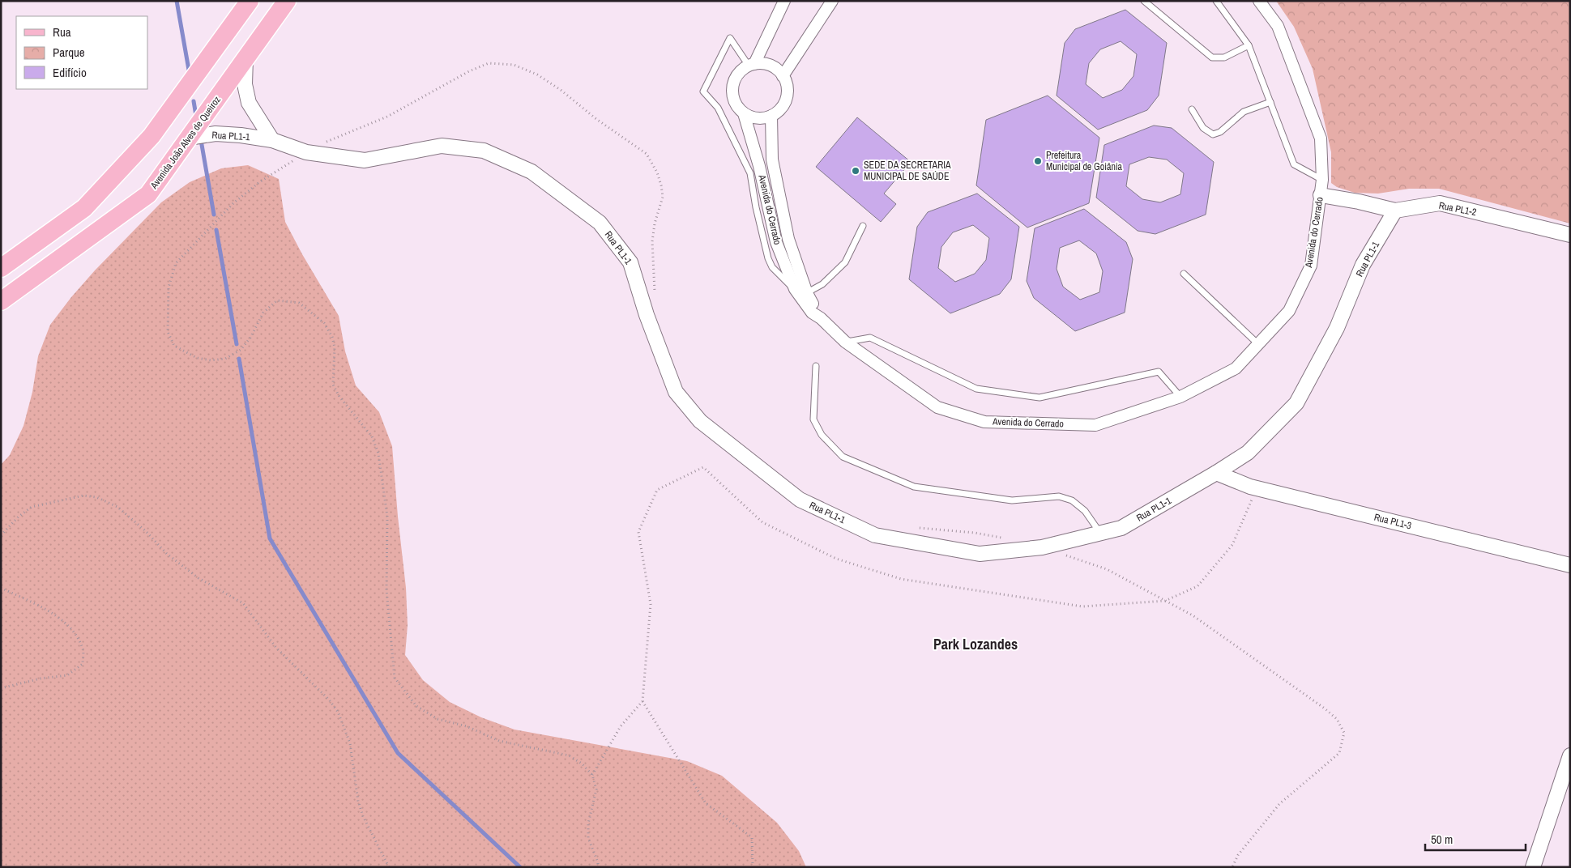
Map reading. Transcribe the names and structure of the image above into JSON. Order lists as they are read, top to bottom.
{
  "streets": {
    "main road": ["Avenida João Alves de Queiroz"],
    "street": [
      "Rua PL1-1",
      "Rua PL1-2",
      "Avenida do Cerrado",
      "Rua PL1-3"
    ]
  },
  "crossings": [
    ["Rua PL1-1", "Avenida João Alves de Queiroz"],
    ["Rua PL1-1", "Rua PL1-2"],
    ["Rua PL1-1", "Rua PL1-3"],
    ["Rua PL1-2", "Avenida do Cerrado"]
  ],
  "districts": ["Park Lozandes"],
  "places": ["Prefeitura Municipal de Goiânia", "SEDE DA SECRETARIA MUNICIPAL DE SAÚDE"],
  "legend": ["Rua", "Parque", "Edifício"],
  "scale_bar": "50 m"
}
